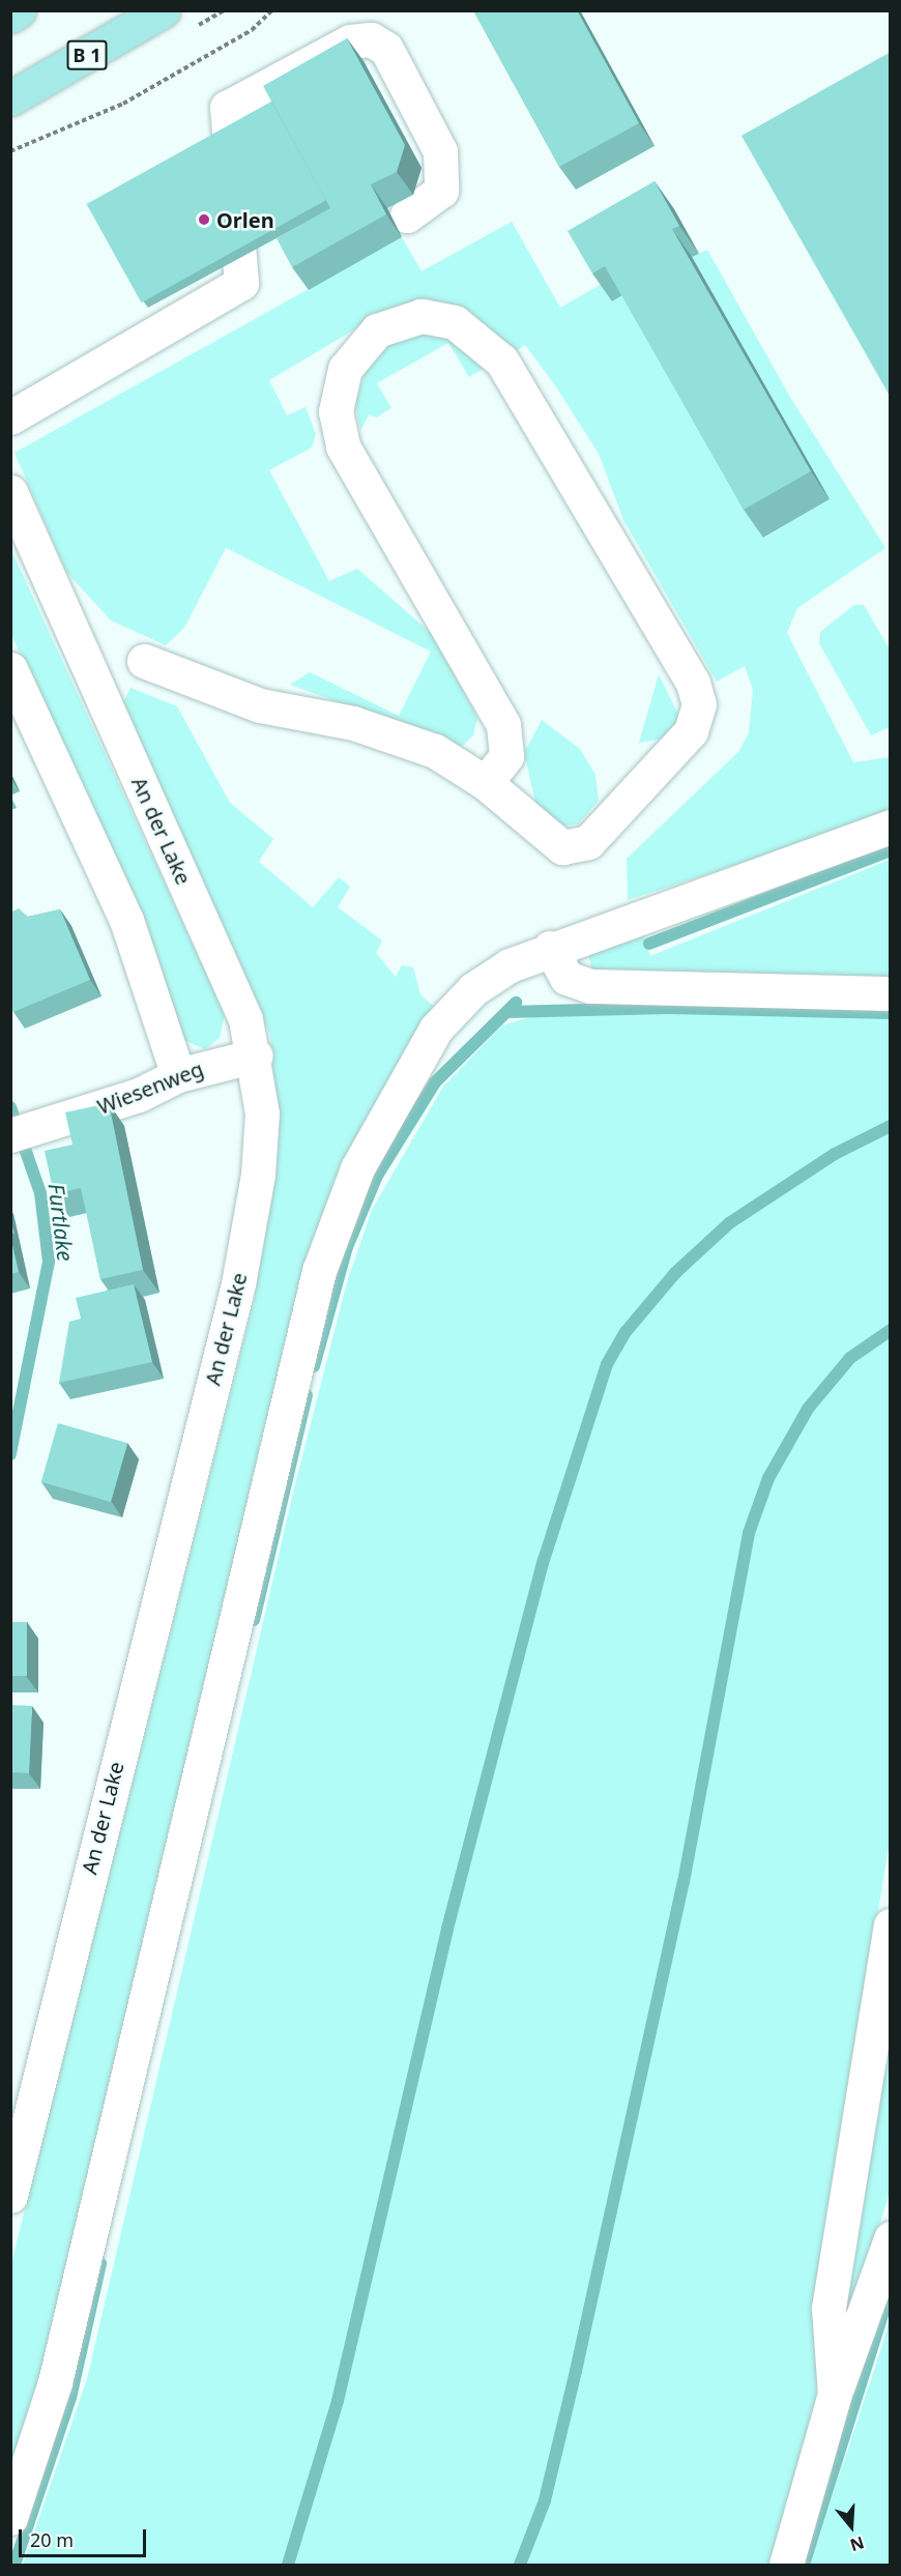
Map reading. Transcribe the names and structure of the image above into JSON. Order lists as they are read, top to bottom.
{
  "streets": {
    "main road": ["B 1"],
    "street": ["An der Lake", "Wiesenweg"]
  },
  "crossings": [
    ["An der Lake", "Wiesenweg"]
  ],
  "water": ["Furtlake"],
  "places": ["Orlen"],
  "scale_bar": "20 m",
  "north": "bottom"
}
